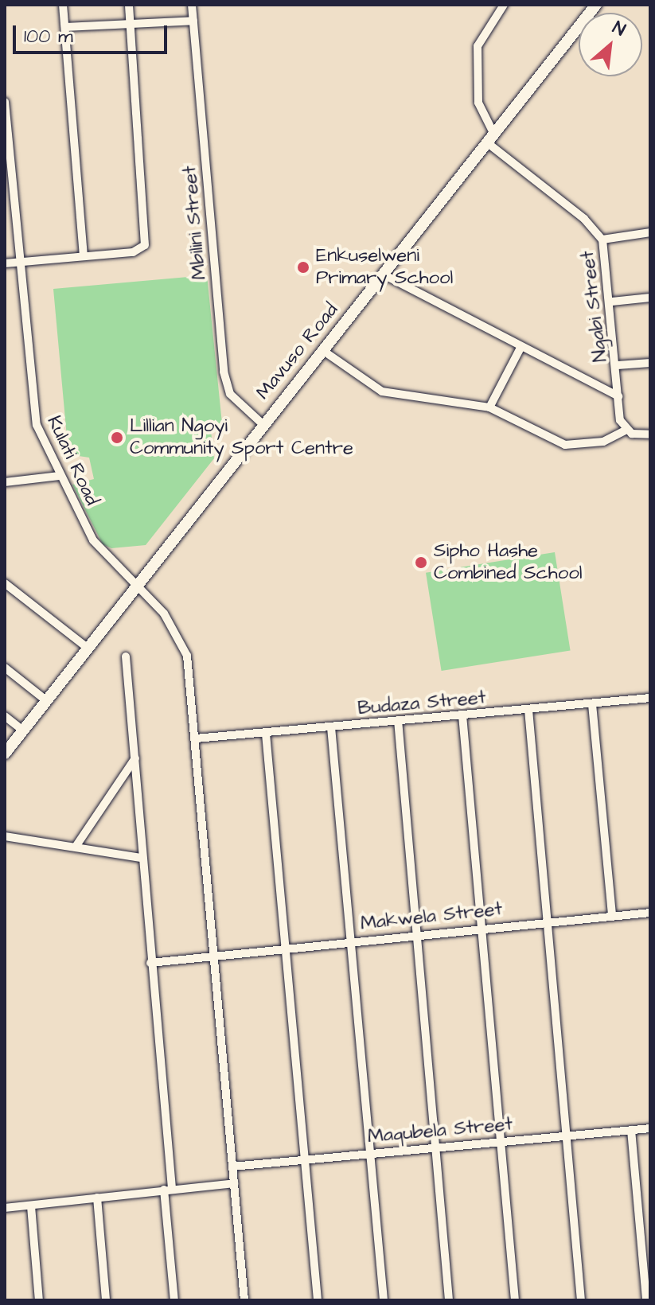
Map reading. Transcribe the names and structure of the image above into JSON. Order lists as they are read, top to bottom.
{
  "streets": {
    "street": [
      "Mbilini Street",
      "Ngabi Street",
      "Mavuso Road",
      "Kulati Road",
      "Budaza Street",
      "Makwela Street",
      "Maqubela Street"
    ]
  },
  "crossings": [
    ["Mbilini Street", "Mavuso Road"],
    ["Ngabi Street", "Mavuso Road"],
    ["Mavuso Road", "Kulati Road"],
    ["Kulati Road", "Budaza Street"],
    ["Kulati Road", "Makwela Street"],
    ["Kulati Road", "Maqubela Street"]
  ],
  "places": ["Enkuselweni Primary School", "Lillian Ngoyi Community Sport Centre", "Sipho Hashe Combined School"],
  "scale_bar": "100 m",
  "north": "top right"
}
